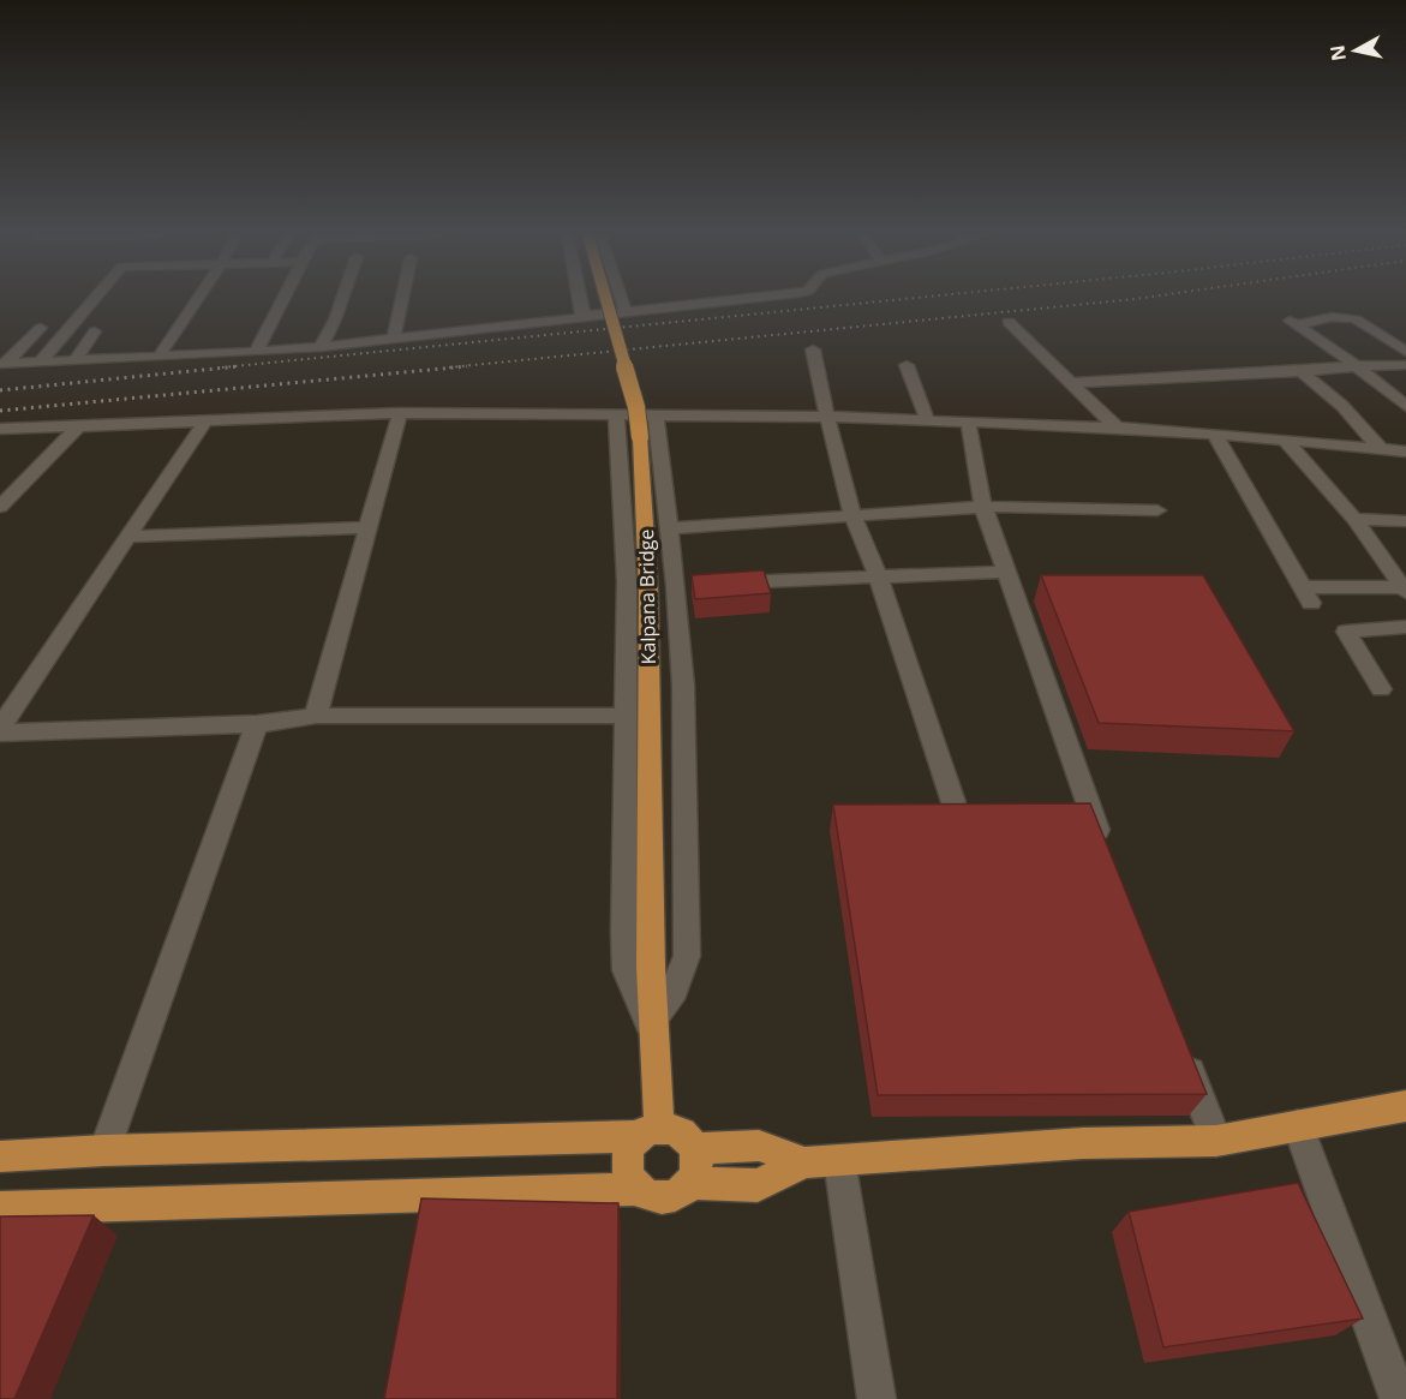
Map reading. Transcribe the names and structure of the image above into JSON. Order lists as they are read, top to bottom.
{
  "streets": {
    "main road": ["Kalpana Bridge"]
  },
  "north": "left"
}
